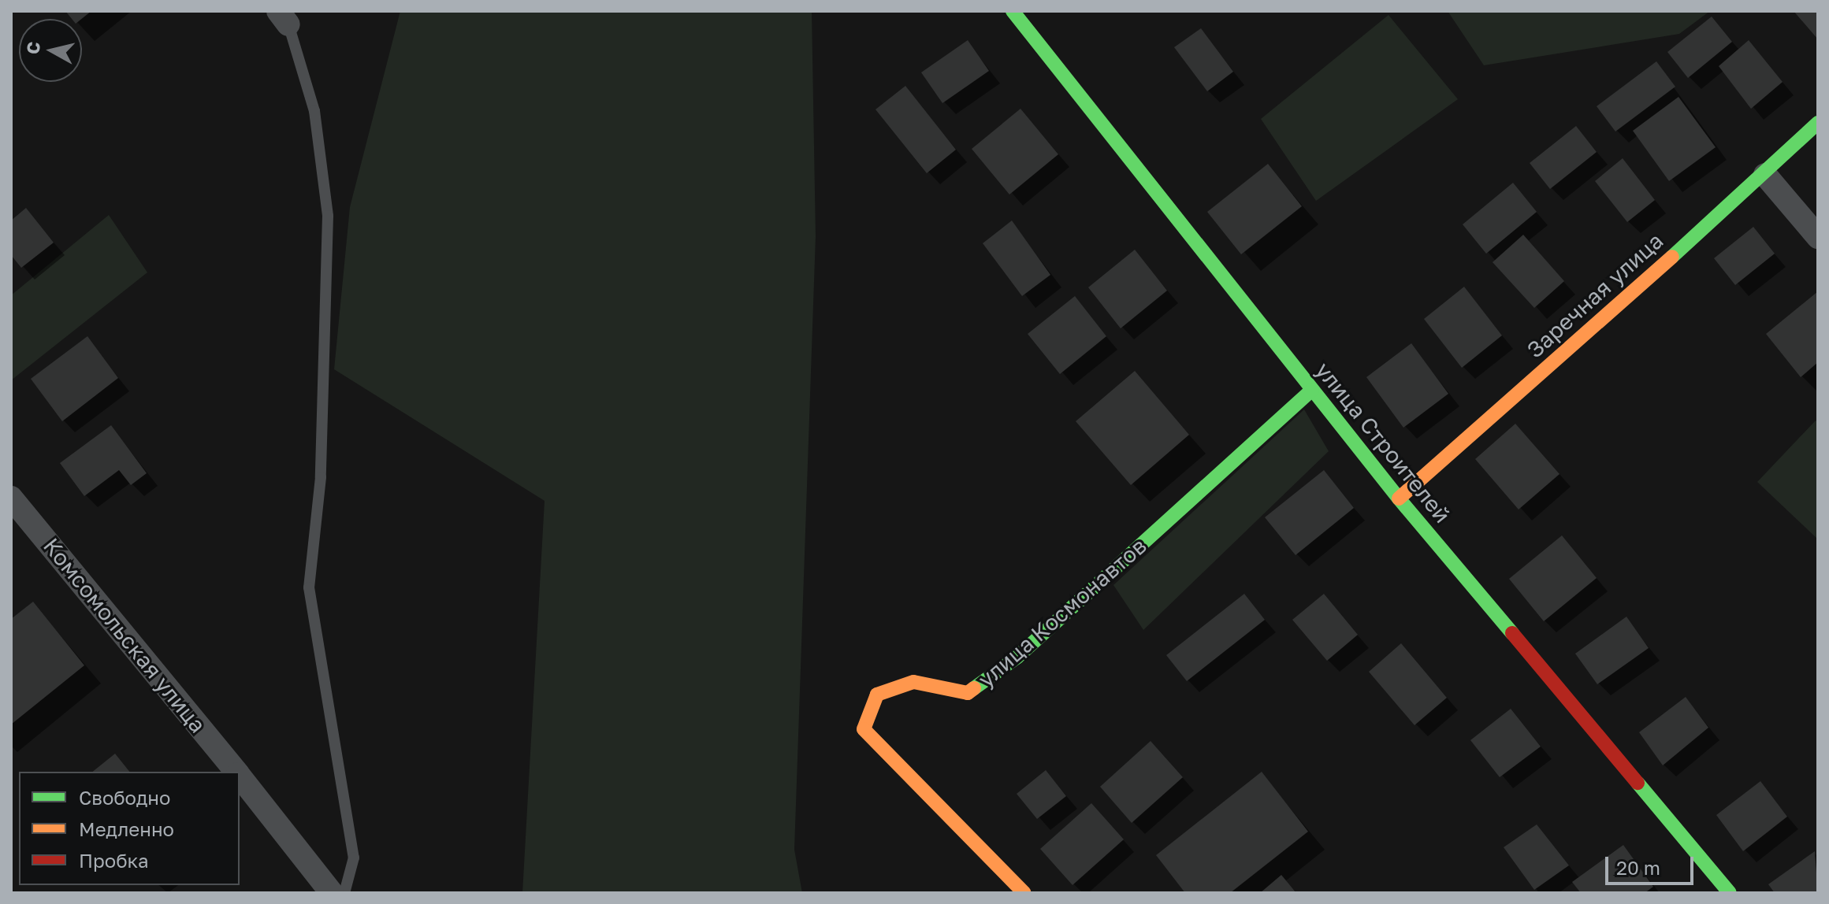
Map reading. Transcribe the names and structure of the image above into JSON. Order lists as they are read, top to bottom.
{
  "streets": {
    "street": [
      "Заречная улица",
      "улица Строителей",
      "улица Космонавтов",
      "Комсомольская улица"
    ]
  },
  "crossings": [
    ["Заречная улица", "улица Строителей"],
    ["улица Строителей", "улица Космонавтов"]
  ],
  "legend": ["Свободно", "Медленно", "Пробка"],
  "scale_bar": "20 m",
  "north": "left"
}
